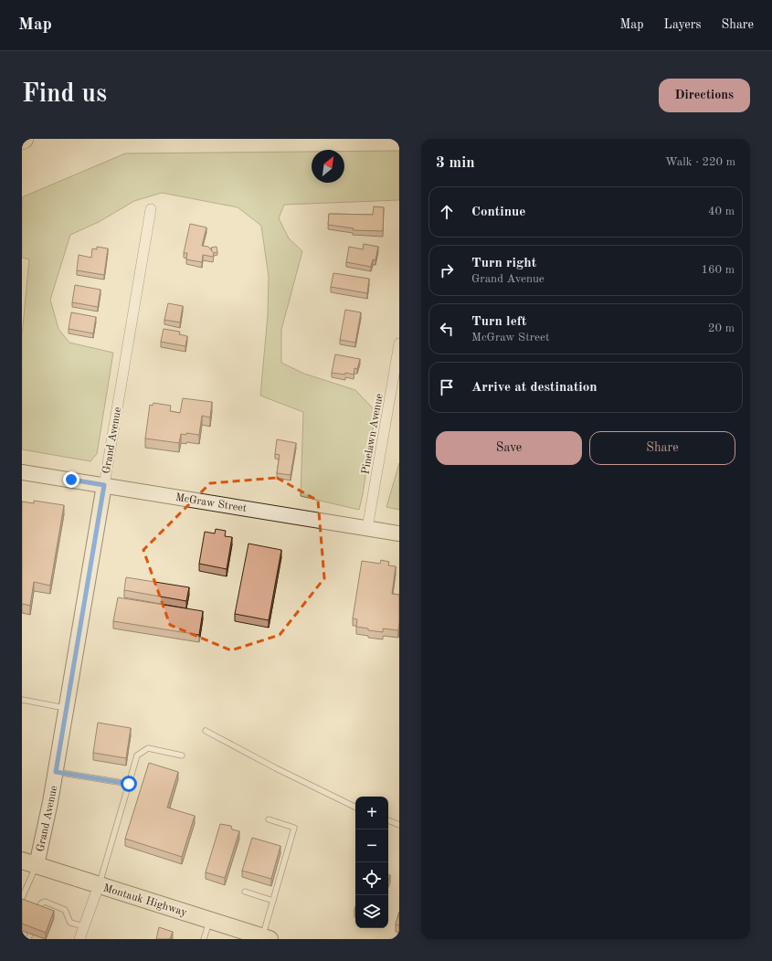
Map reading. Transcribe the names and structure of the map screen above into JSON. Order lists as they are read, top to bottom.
{
  "streets": {
    "main road": ["Grand Avenue", "McGraw Street", "Montauk Highway"],
    "street": ["Pinelawn Avenue"]
  },
  "crossings": [
    ["Pinelawn Avenue", "McGraw Street"],
    ["Grand Avenue", "McGraw Street"],
    ["Grand Avenue", "Montauk Highway"]
  ],
  "north": "top right",
  "page": {
    "header": "Map",
    "nav": ["Map", "Layers", "Share"],
    "buttons": [
      "Directions",
      ["Save", "Share"]
    ],
    "title": "Find us",
    "heading": ["3 min", "Walk · 220 m"],
    "list": [
      ["Continue", "40 m"],
      ["Turn right", "Grand Avenue", "160 m"],
      ["Turn left", "McGraw Street", "20 m"],
      "Arrive at destination"
    ],
    "map_buttons": ["+", "−"]
  }
}
